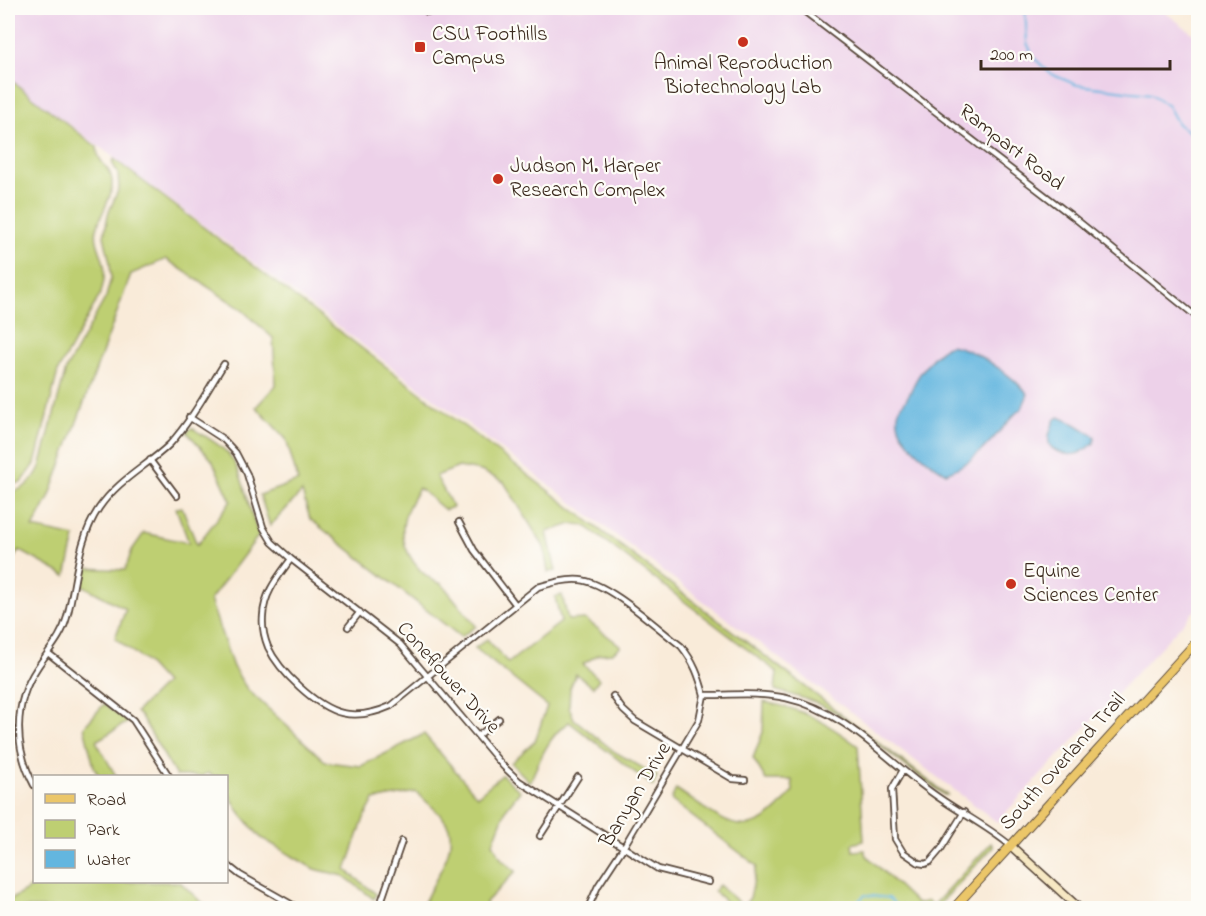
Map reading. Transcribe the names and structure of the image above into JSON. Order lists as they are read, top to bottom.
{
  "streets": {
    "main road": ["South Overland Trail"],
    "street": ["Rampart Road", "Coneflower Drive", "Banyan Drive"]
  },
  "crossings": [
    ["Coneflower Drive", "Banyan Drive"]
  ],
  "places": {
    "other": ["Animal Reproduction Biotechnology Lab", "Judson M. Harper Research Complex", "Equine Sciences Center"],
    "transit": ["CSU Foothills Campus"]
  },
  "legend": ["Road", "Park", "Water"],
  "scale_bar": "200 m"
}
